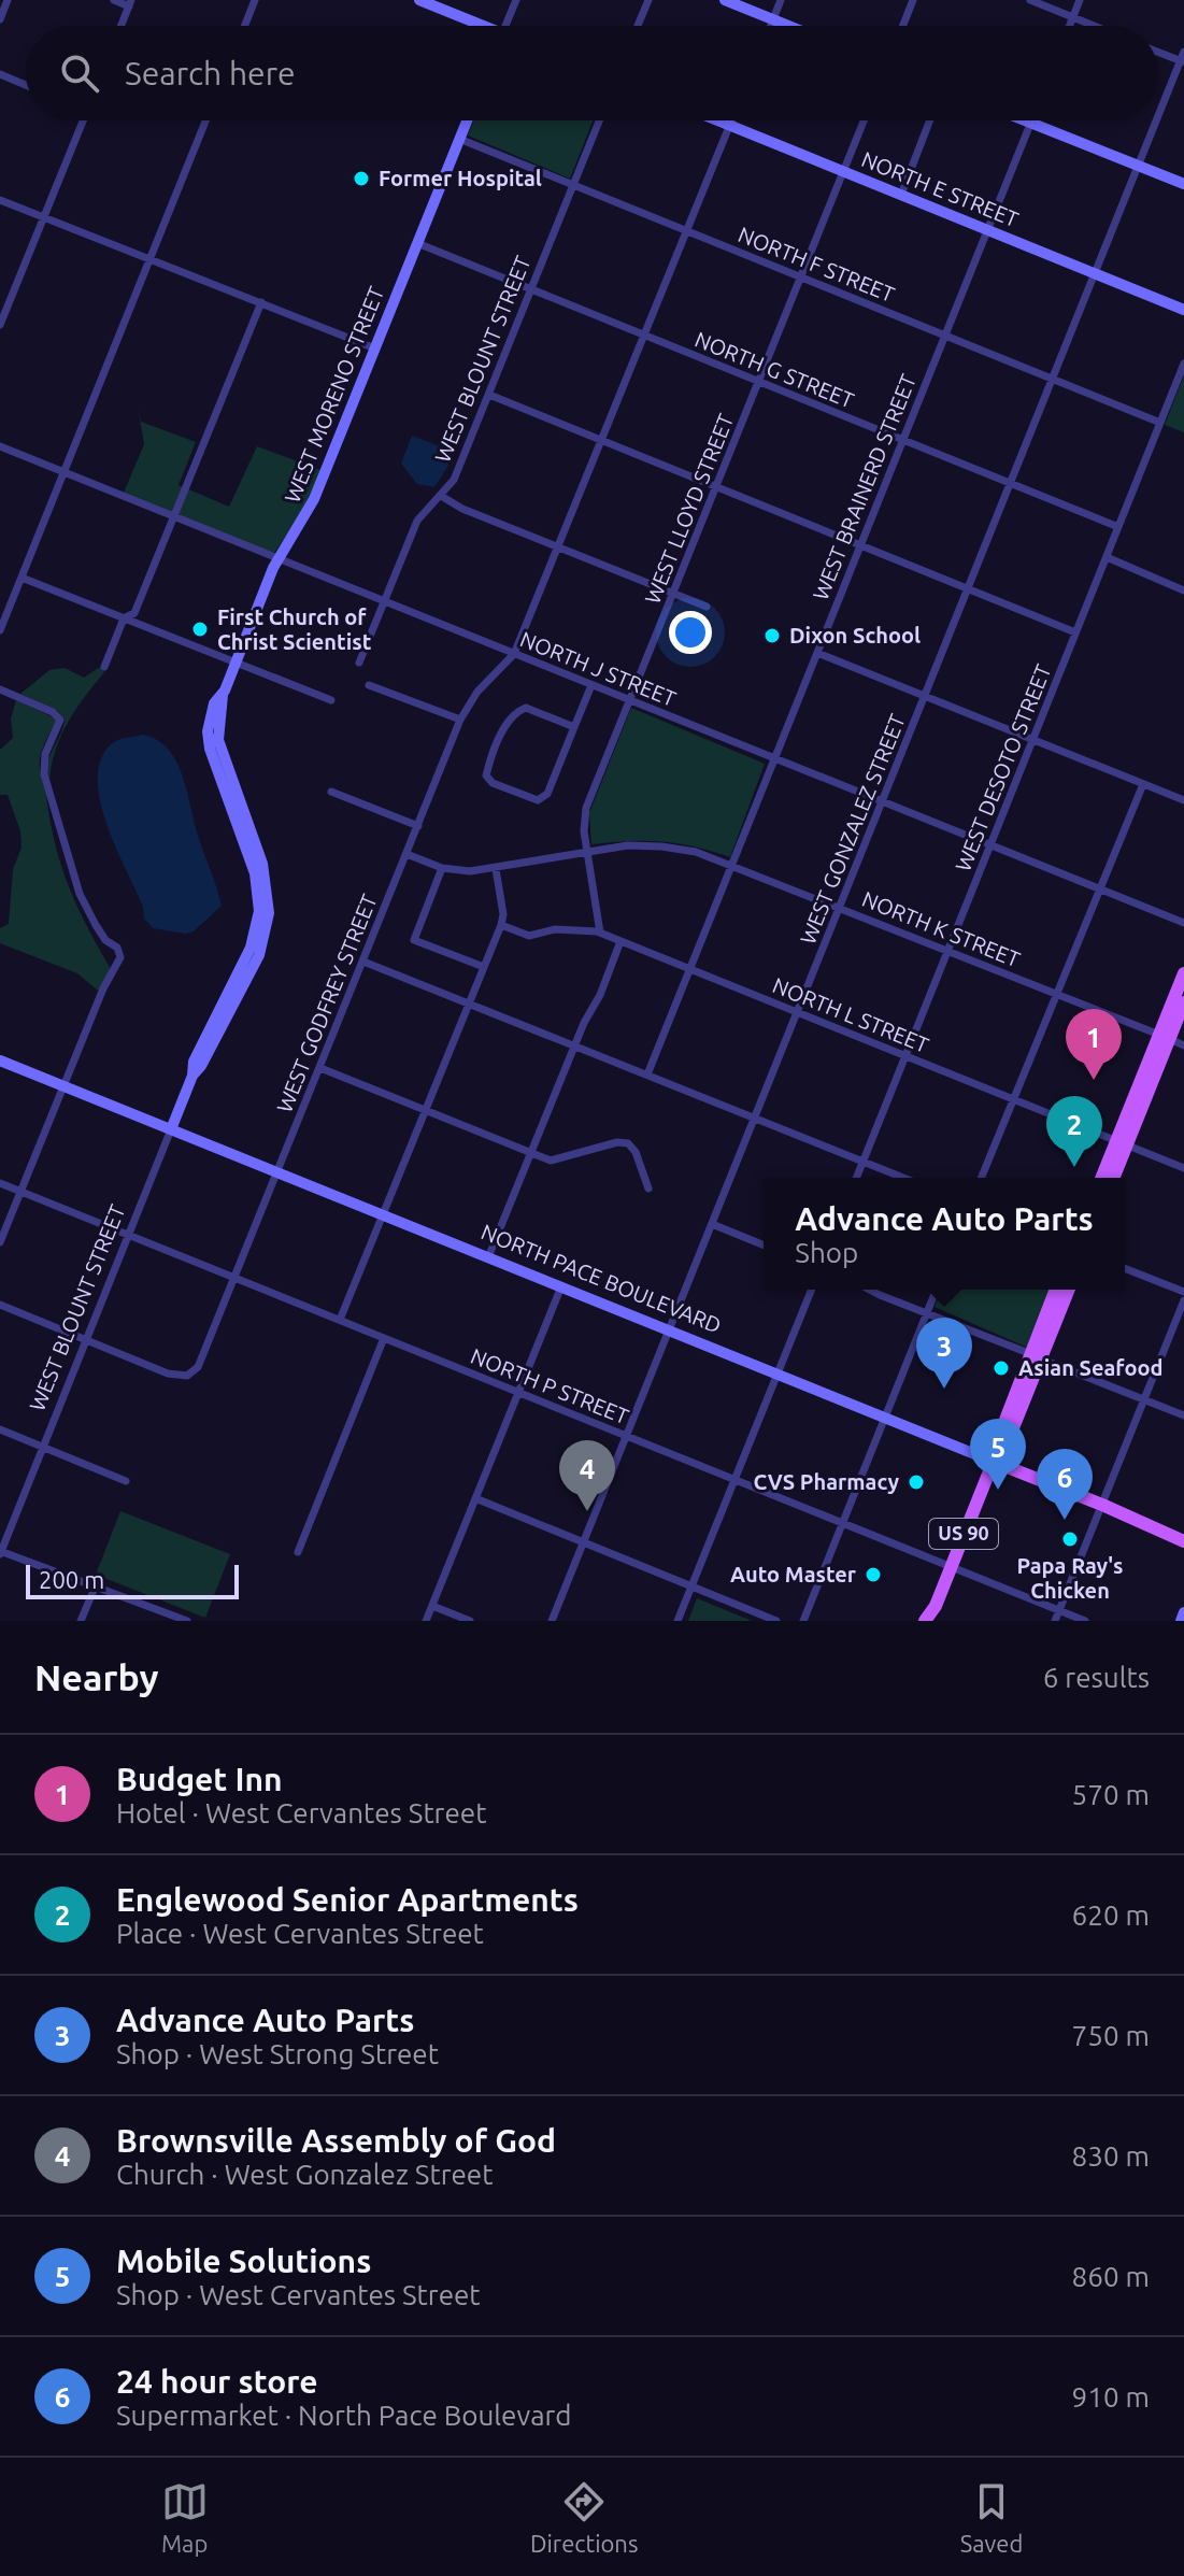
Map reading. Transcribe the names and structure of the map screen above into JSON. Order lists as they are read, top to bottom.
{
  "streets": {
    "main road": ["NORTH PACE BOULEVARD", "US 90"],
    "street": [
      "NORTH E STREET",
      "NORTH F STREET",
      "WEST BLOUNT STREET",
      "NORTH G STREET",
      "WEST MORENO STREET",
      "WEST BRAINERD STREET",
      "WEST LLOYD STREET",
      "NORTH J STREET",
      "WEST DESOTO STREET",
      "WEST GONZALEZ STREET",
      "NORTH K STREET",
      "WEST GODFREY STREET",
      "NORTH L STREET",
      "NORTH P STREET"
    ]
  },
  "crossings": [
    ["NORTH E STREET", "WEST BRAINERD STREET"],
    ["NORTH E STREET", "WEST LLOYD STREET"],
    ["NORTH E STREET", "WEST GONZALEZ STREET"],
    ["NORTH F STREET", "WEST BLOUNT STREET"],
    ["NORTH F STREET", "WEST MORENO STREET"],
    ["NORTH F STREET", "WEST BRAINERD STREET"],
    ["NORTH F STREET", "WEST LLOYD STREET"],
    ["NORTH F STREET", "WEST DESOTO STREET"],
    ["NORTH F STREET", "WEST GONZALEZ STREET"],
    ["WEST BLOUNT STREET", "NORTH G STREET"],
    ["WEST BLOUNT STREET", "WEST MORENO STREET"],
    ["WEST BLOUNT STREET", "NORTH J STREET"],
    ["WEST BLOUNT STREET", "WEST GODFREY STREET"],
    ["WEST BLOUNT STREET", "NORTH PACE BOULEVARD"],
    ["WEST BLOUNT STREET", "NORTH P STREET"],
    ["NORTH G STREET", "WEST MORENO STREET"],
    ["NORTH G STREET", "WEST BRAINERD STREET"],
    ["NORTH G STREET", "WEST LLOYD STREET"],
    ["NORTH G STREET", "WEST DESOTO STREET"],
    ["NORTH G STREET", "WEST GONZALEZ STREET"],
    ["WEST MORENO STREET", "NORTH J STREET"],
    ["WEST BRAINERD STREET", "NORTH J STREET"],
    ["WEST BRAINERD STREET", "NORTH K STREET"],
    ["WEST BRAINERD STREET", "NORTH L STREET"],
    ["WEST LLOYD STREET", "NORTH J STREET"],
    ["WEST LLOYD STREET", "NORTH K STREET"],
    ["WEST LLOYD STREET", "NORTH L STREET"],
    ["NORTH J STREET", "WEST DESOTO STREET"],
    ["NORTH J STREET", "WEST GONZALEZ STREET"],
    ["NORTH J STREET", "WEST GODFREY STREET"],
    ["WEST DESOTO STREET", "NORTH K STREET"],
    ["WEST DESOTO STREET", "NORTH L STREET"],
    ["WEST GONZALEZ STREET", "NORTH K STREET"],
    ["WEST GONZALEZ STREET", "NORTH L STREET"],
    ["WEST GONZALEZ STREET", "NORTH PACE BOULEVARD"],
    ["WEST GONZALEZ STREET", "NORTH P STREET"],
    ["NORTH K STREET", "WEST GODFREY STREET"],
    ["WEST GODFREY STREET", "NORTH PACE BOULEVARD"],
    ["WEST GODFREY STREET", "NORTH P STREET"],
    ["NORTH PACE BOULEVARD", "US 90"],
    ["NORTH P STREET", "US 90"]
  ],
  "places": [
    "Former Hospital",
    "First Church of Christ Scientist",
    "Dixon School",
    "Asian Seafood",
    "CVS Pharmacy",
    "Papa Ray's Chicken",
    "Auto Master"
  ],
  "scale_bar": "200 m",
  "page": {
    "search": "Search here",
    "pins": [
      "1",
      "2",
      "3",
      "5",
      "4",
      "6"
    ],
    "popup": ["Advance Auto Parts", "Shop"],
    "scale": "200 m",
    "heading": ["Nearby", "6 results"],
    "list": [
      {
        "mark": "1",
        "name": "Budget Inn",
        "note": "Hotel · West Cervantes Street",
        "value": "570 m"
      },
      {
        "mark": "2",
        "name": "Englewood Senior Apartments",
        "note": "Place · West Cervantes Street",
        "value": "620 m"
      },
      {
        "mark": "3",
        "name": "Advance Auto Parts",
        "note": "Shop · West Strong Street",
        "value": "750 m"
      },
      {
        "mark": "4",
        "name": "Brownsville Assembly of God",
        "note": "Church · West Gonzalez Street",
        "value": "830 m"
      },
      {
        "mark": "5",
        "name": "Mobile Solutions",
        "note": "Shop · West Cervantes Street",
        "value": "860 m"
      },
      {
        "mark": "6",
        "name": "24 hour store",
        "note": "Supermarket · North Pace Boulevard",
        "value": "910 m"
      }
    ],
    "nav": ["Map", "Directions", "Saved"]
  }
}
